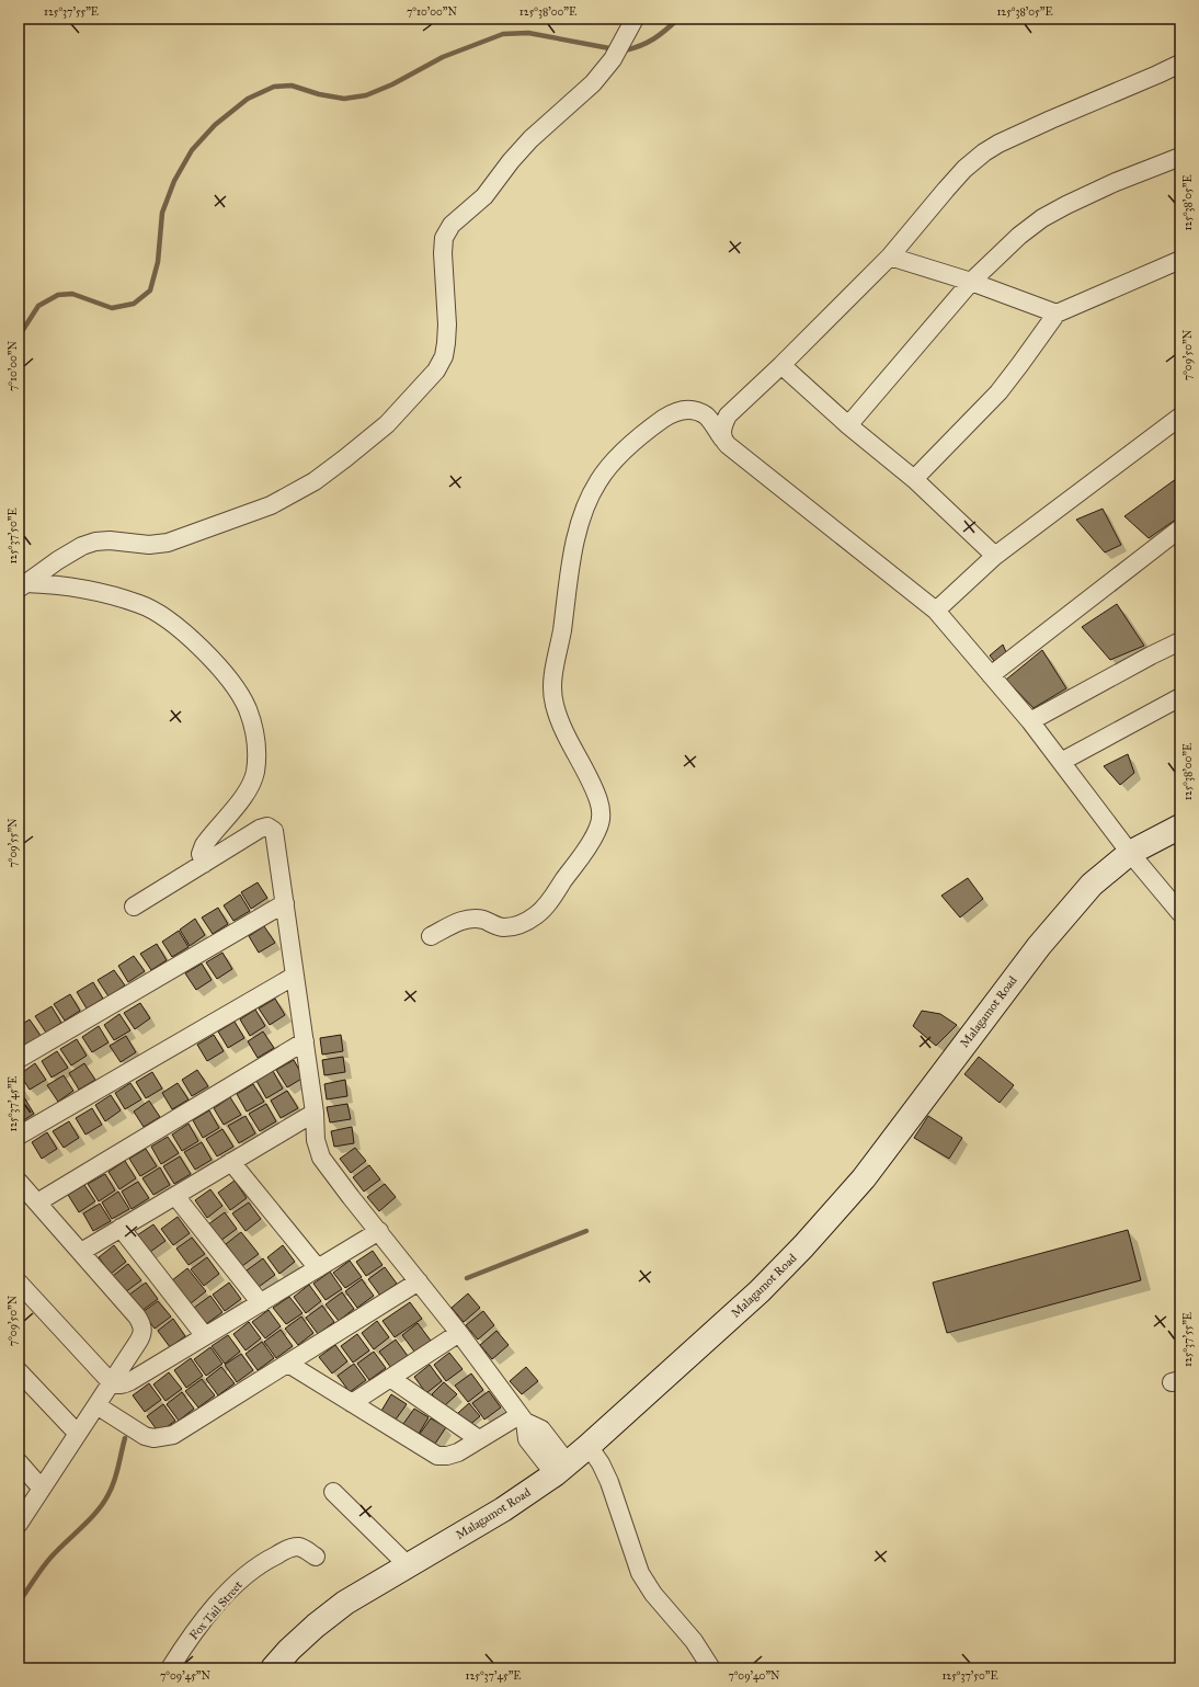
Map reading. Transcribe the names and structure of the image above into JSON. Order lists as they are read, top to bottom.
{
  "streets": {
    "street": ["Malagamot Road", "Fox Tail Street"]
  },
  "coordinates": [
    "125°37'55\"E",
    "7°10'00\"N",
    "125°38'00\"E",
    "125°38'05\"E",
    "7°09'50\"N",
    "125°37'50\"E",
    "7°09'55\"N",
    "125°37'45\"E",
    "7°09'45\"N",
    "7°09'40\"N"
  ]
}
